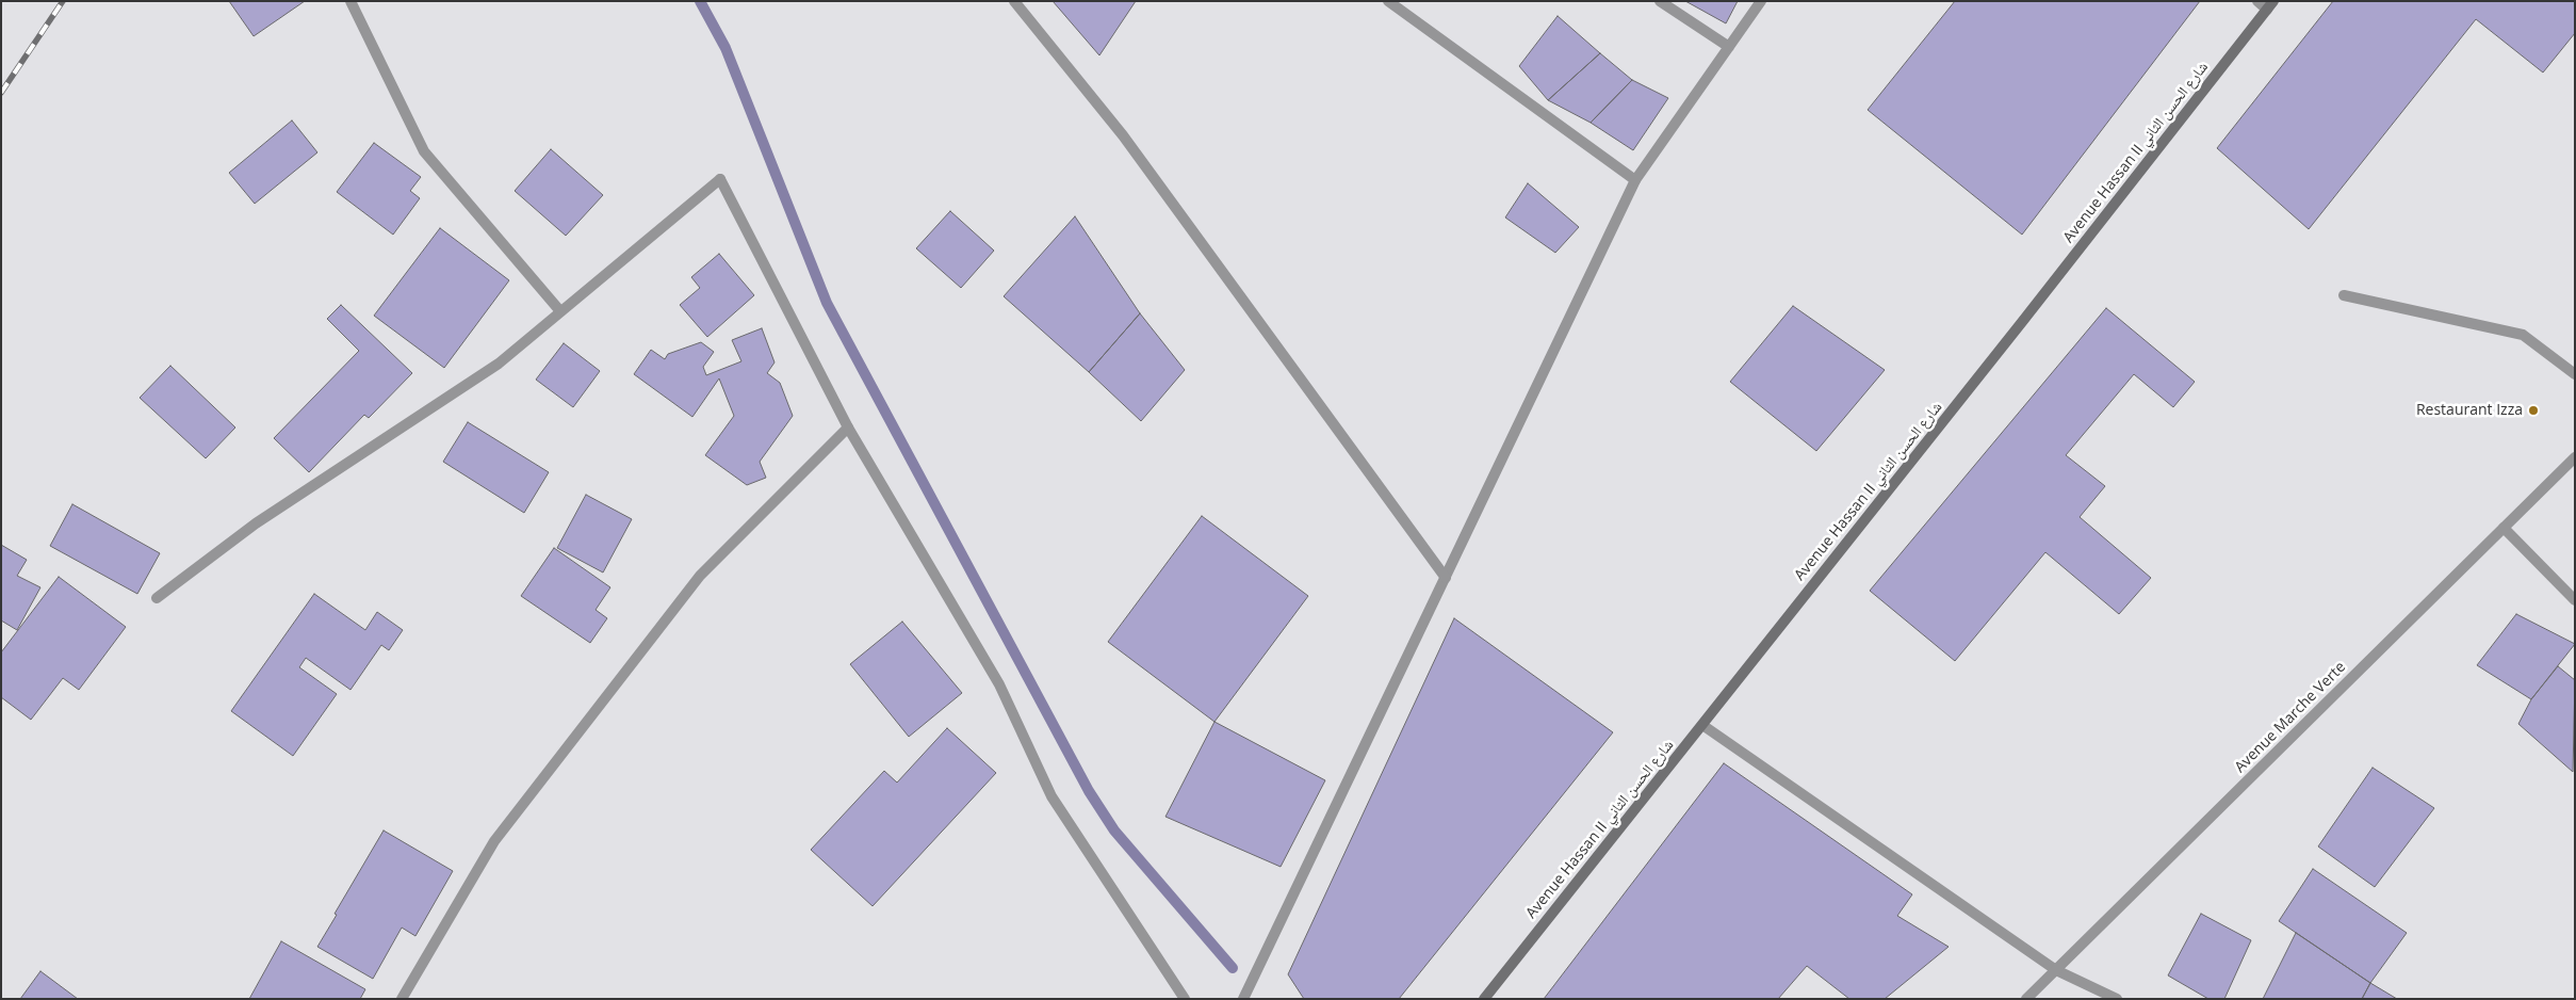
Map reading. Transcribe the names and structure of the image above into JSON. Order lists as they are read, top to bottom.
{
  "streets": {
    "street": ["Avenue Hassan II شارع الحسن الثاني", "Avenue Marche Verte"]
  },
  "places": ["Restaurant Izza"]
}
